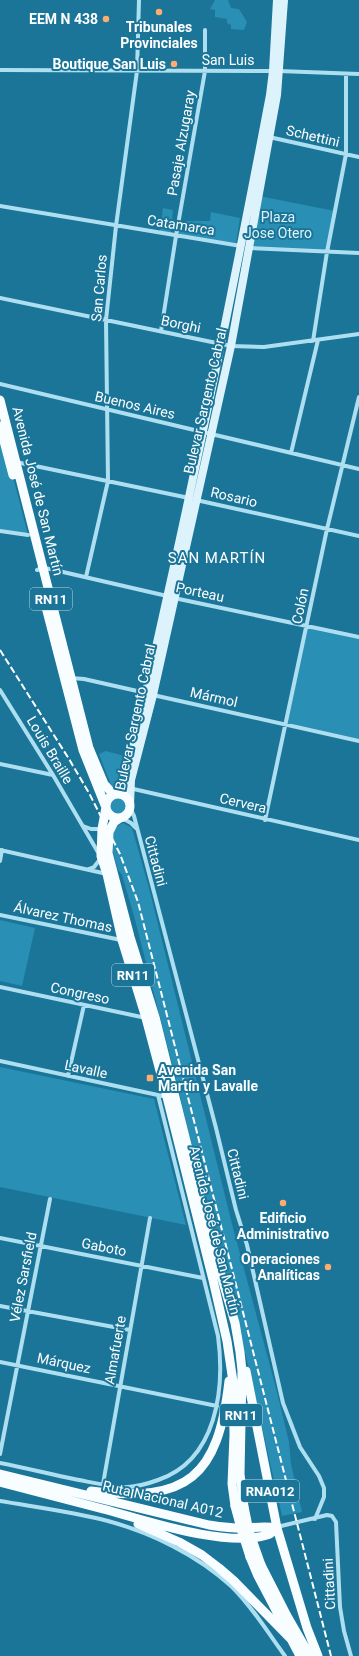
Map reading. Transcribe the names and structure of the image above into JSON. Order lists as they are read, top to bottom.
{
  "streets": {
    "main road": [
      "Bulevar Sargento Cabral",
      "Avenida José de San Martín",
      "RN11",
      "RNA012",
      "Ruta Nacional A012"
    ],
    "street": [
      "San Luis",
      "Schettini",
      "Pasaje Alzugaray",
      "Catamarca",
      "San Carlos",
      "Borghi",
      "Buenos Aires",
      "Rosario",
      "Porteau",
      "Colón",
      "Mármol",
      "Louis Braille",
      "Cervera",
      "Cittadini",
      "Álvarez Thomas",
      "Congreso",
      "Lavalle",
      "Gaboto",
      "Vélez Sarsfield",
      "Almafuerte",
      "Márquez"
    ]
  },
  "crossings": [
    ["San Luis", "Pasaje Alzugaray"],
    ["San Luis", "San Carlos"],
    ["San Luis", "Bulevar Sargento Cabral"],
    ["Schettini", "Bulevar Sargento Cabral"],
    ["Pasaje Alzugaray", "Catamarca"],
    ["Pasaje Alzugaray", "Borghi"],
    ["Catamarca", "San Carlos"],
    ["Catamarca", "Bulevar Sargento Cabral"],
    ["San Carlos", "Borghi"],
    ["San Carlos", "Buenos Aires"],
    ["San Carlos", "Rosario"],
    ["San Carlos", "Porteau"],
    ["Borghi", "Bulevar Sargento Cabral"],
    ["Bulevar Sargento Cabral", "Buenos Aires"],
    ["Bulevar Sargento Cabral", "Avenida José de San Martín"],
    ["Bulevar Sargento Cabral", "Rosario"],
    ["Bulevar Sargento Cabral", "Porteau"],
    ["Bulevar Sargento Cabral", "RN11"],
    ["Bulevar Sargento Cabral", "Mármol"],
    ["Bulevar Sargento Cabral", "Cervera"],
    ["Bulevar Sargento Cabral", "Cittadini"],
    ["Buenos Aires", "Colón"],
    ["Avenida José de San Martín", "Rosario"],
    ["Avenida José de San Martín", "Porteau"],
    ["Avenida José de San Martín", "RN11"],
    ["Avenida José de San Martín", "Mármol"],
    ["Avenida José de San Martín", "Louis Braille"],
    ["Avenida José de San Martín", "Cervera"],
    ["Avenida José de San Martín", "Cittadini"],
    ["Avenida José de San Martín", "Álvarez Thomas"],
    ["Avenida José de San Martín", "Congreso"],
    ["Avenida José de San Martín", "Lavalle"],
    ["Avenida José de San Martín", "RNA012"],
    ["Rosario", "Colón"],
    ["Porteau", "Colón"],
    ["RN11", "Cervera"],
    ["RN11", "Cittadini"],
    ["Colón", "Mármol"],
    ["Colón", "Cervera"],
    ["Cervera", "Cittadini"],
    ["Gaboto", "Vélez Sarsfield"],
    ["Gaboto", "Almafuerte"],
    ["Vélez Sarsfield", "Márquez"],
    ["Almafuerte", "Márquez"],
    ["RNA012", "Ruta Nacional A012"]
  ],
  "districts": ["SAN MARTÍN"],
  "parks": ["Plaza Jose Otero"],
  "places": {
    "other": [
      "Tribunales Provinciales",
      "EEM N 438",
      "Boutique San Luis",
      "Edificio Administrativo",
      "Operaciones Analíticas"
    ],
    "transit": ["Avenida San Martín y Lavalle"]
  }
}
